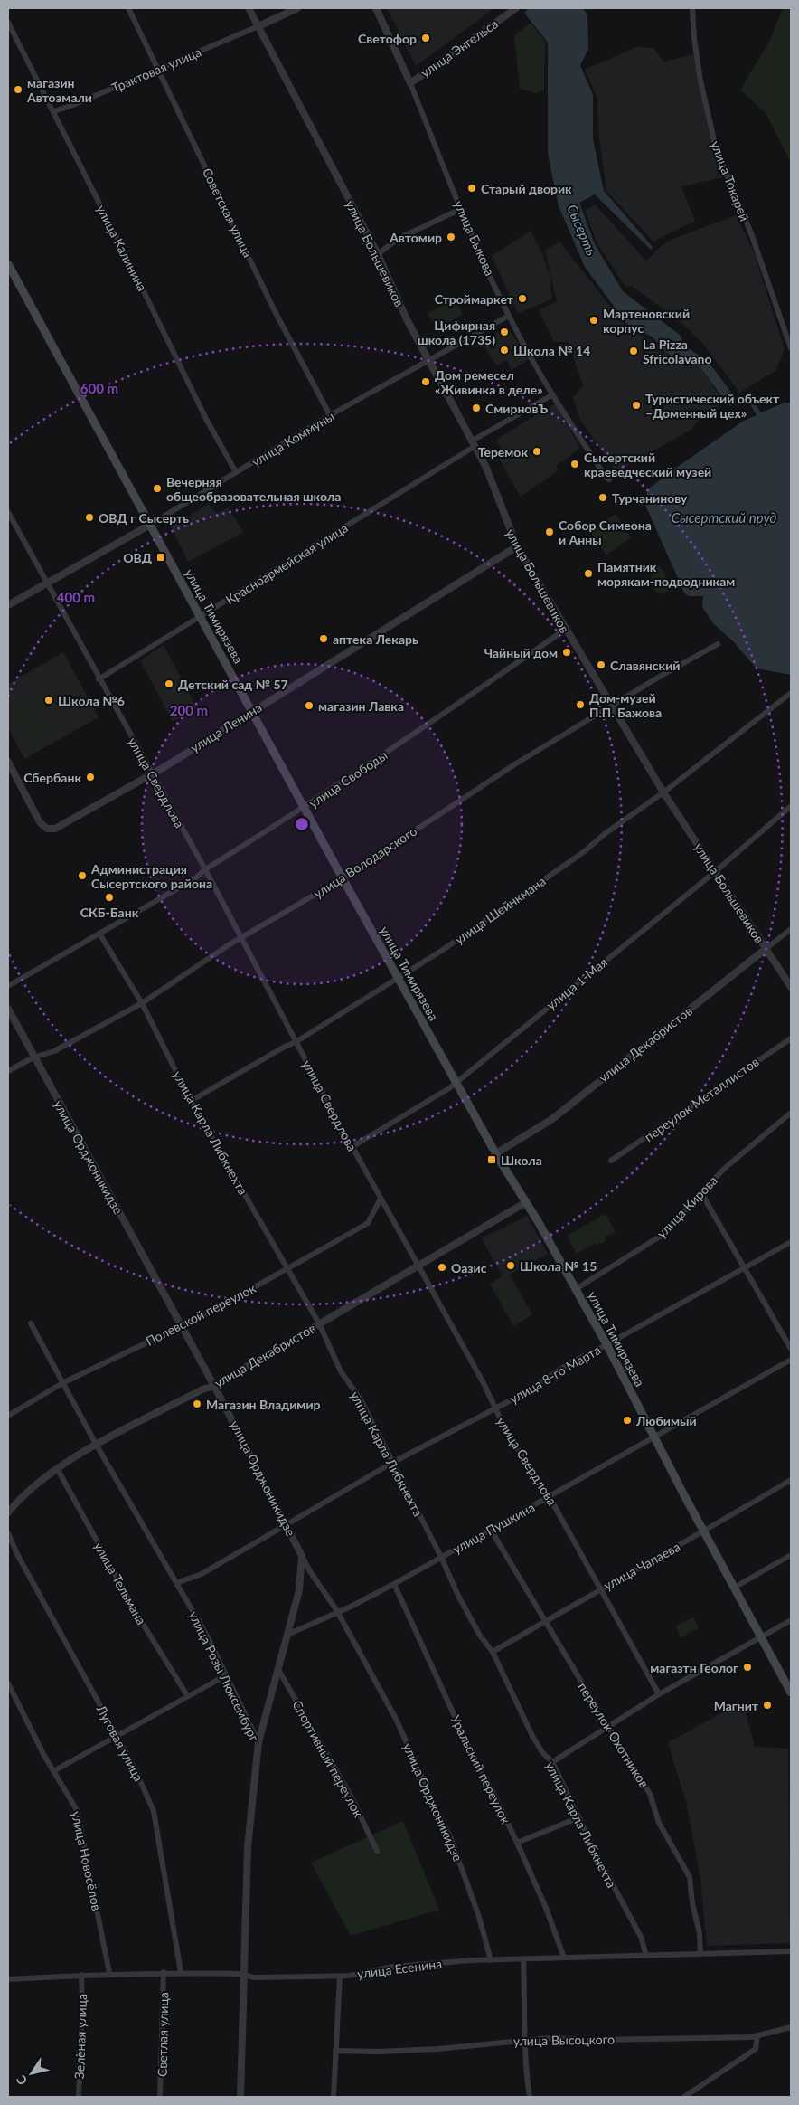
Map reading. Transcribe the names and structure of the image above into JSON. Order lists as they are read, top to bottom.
{
  "streets": {
    "main road": ["улица Тимирязева"],
    "street": [
      "улица Энгельса",
      "Трактовая улица",
      "улица Токарей",
      "Советская улица",
      "улица Быкова",
      "улица Калинина",
      "улица Большевиков",
      "улица Коммуны",
      "Красноармейская улица",
      "улица Ленина",
      "улица Свободы",
      "улица Свердлова",
      "улица Володарского",
      "улица Шейнкмана",
      "улица 1-Мая",
      "улица Декабристов",
      "переулок Металлистов",
      "улица Карла Либкнехта",
      "улица Орджоникидзе",
      "улица Кирова",
      "Полевской переулок",
      "улица 8-го Марта",
      "улица Пушкина",
      "улица Чапаева",
      "улица Тельмана",
      "улица Розы Люксембург",
      "переулок Охотников",
      "Луговая улица",
      "Спортивный переулок",
      "Уральский переулок",
      "улица Новосёлов",
      "улица Есенина",
      "Светлая улица",
      "Зелёная улица",
      "улица Высоцкого"
    ]
  },
  "crossings": [
    ["улица Энгельса", "улица Быкова"],
    ["Трактовая улица", "Советская улица"],
    ["Трактовая улица", "улица Калинина"],
    ["Трактовая улица", "улица Большевиков"],
    ["Советская улица", "улица Коммуны"],
    ["улица Быкова", "улица Коммуны"],
    ["улица Быкова", "Красноармейская улица"],
    ["улица Калинина", "улица Коммуны"],
    ["улица Большевиков", "улица Коммуны"],
    ["улица Большевиков", "Красноармейская улица"],
    ["улица Большевиков", "улица Ленина"],
    ["улица Большевиков", "улица Свободы"],
    ["улица Большевиков", "улица Володарского"],
    ["улица Большевиков", "улица Шейнкмана"],
    ["улица Большевиков", "улица 1-Мая"],
    ["улица Большевиков", "улица Декабристов"],
    ["улица Коммуны", "улица Тимирязева"],
    ["улица Коммуны", "улица Свердлова"],
    ["Красноармейская улица", "улица Тимирязева"],
    ["Красноармейская улица", "улица Свердлова"],
    ["улица Тимирязева", "улица Ленина"],
    ["улица Тимирязева", "улица Свободы"],
    ["улица Тимирязева", "улица Володарского"],
    ["улица Тимирязева", "улица Шейнкмана"],
    ["улица Тимирязева", "улица 1-Мая"],
    ["улица Тимирязева", "улица Декабристов"],
    ["улица Тимирязева", "улица Кирова"],
    ["улица Тимирязева", "улица 8-го Марта"],
    ["улица Тимирязева", "улица Пушкина"],
    ["улица Тимирязева", "улица Чапаева"],
    ["улица Ленина", "улица Свердлова"],
    ["улица Свободы", "улица Свердлова"],
    ["улица Свободы", "улица Карла Либкнехта"],
    ["улица Свердлова", "улица Володарского"],
    ["улица Свердлова", "улица Шейнкмана"],
    ["улица Свердлова", "улица 1-Мая"],
    ["улица Свердлова", "улица Декабристов"],
    ["улица Свердлова", "Полевской переулок"],
    ["улица Свердлова", "улица 8-го Марта"],
    ["улица Свердлова", "улица Пушкина"],
    ["улица Свердлова", "улица Чапаева"],
    ["улица Володарского", "улица Карла Либкнехта"],
    ["улица Володарского", "улица Орджоникидзе"],
    ["улица Шейнкмана", "улица Карла Либкнехта"],
    ["улица Декабристов", "улица Карла Либкнехта"],
    ["улица Декабристов", "улица Орджоникидзе"],
    ["улица Декабристов", "улица Тельмана"],
    ["улица Декабристов", "улица Розы Люксембург"],
    ["улица Карла Либкнехта", "Полевской переулок"],
    ["улица Карла Либкнехта", "улица 8-го Марта"],
    ["улица Карла Либкнехта", "улица Пушкина"],
    ["улица Карла Либкнехта", "улица Чапаева"],
    ["улица Карла Либкнехта", "улица Есенина"],
    ["улица Орджоникидзе", "Полевской переулок"],
    ["улица Орджоникидзе", "улица 8-го Марта"],
    ["улица Орджоникидзе", "улица Пушкина"],
    ["улица Орджоникидзе", "улица Есенина"],
    ["Полевской переулок", "улица Розы Люксембург"],
    ["улица 8-го Марта", "улица Розы Люксембург"],
    ["улица Пушкина", "переулок Охотников"],
    ["улица Пушкина", "Уральский переулок"],
    ["улица Чапаева", "переулок Охотников"],
    ["улица Розы Люксембург", "улица Есенина"],
    ["переулок Охотников", "улица Есенина"],
    ["Луговая улица", "улица Есенина"],
    ["Уральский переулок", "улица Есенина"],
    ["улица Новосёлов", "улица Есенина"],
    ["улица Есенина", "Светлая улица"],
    ["улица Есенина", "Зелёная улица"]
  ],
  "water": ["Сысерть", "Сысертский пруд"],
  "places": {
    "other": [
      "Светофор",
      "магазин Автоэмали",
      "Старый дворик",
      "Автомир",
      "Строймаркет",
      "Мартеновский корпус",
      "Цифирная школа (1735)",
      "Школа № 14",
      "La Pizza Sfricolavano",
      "Дом ремесел «Живинка в деле»",
      "Туристический объект –Доменный цех»",
      "СмирновЪ",
      "Теремок",
      "Сысертский краеведческий музей",
      "Вечерняя общеобразовательная школа",
      "Турчанинову",
      "ОВД г Сысерть",
      "Собор Симеона и Анны",
      "Памятник морякам-подводникам",
      "аптека Лекарь",
      "Чайный дом",
      "Славянский",
      "Детский сад № 57",
      "Школа №6",
      "Дом-музей П.П. Бажова",
      "магазин Лавка",
      "Сбербанк",
      "Администрация Сысертского района",
      "СКБ-Банк",
      "Школа № 15",
      "Оазис",
      "Магазин Владимир",
      "Любимый",
      "магазтн Геолог",
      "Магнит"
    ],
    "transit": ["ОВД", "Школа"]
  },
  "north": "bottom left",
  "rings": ["600 m", "400 m", "200 m"]
}
